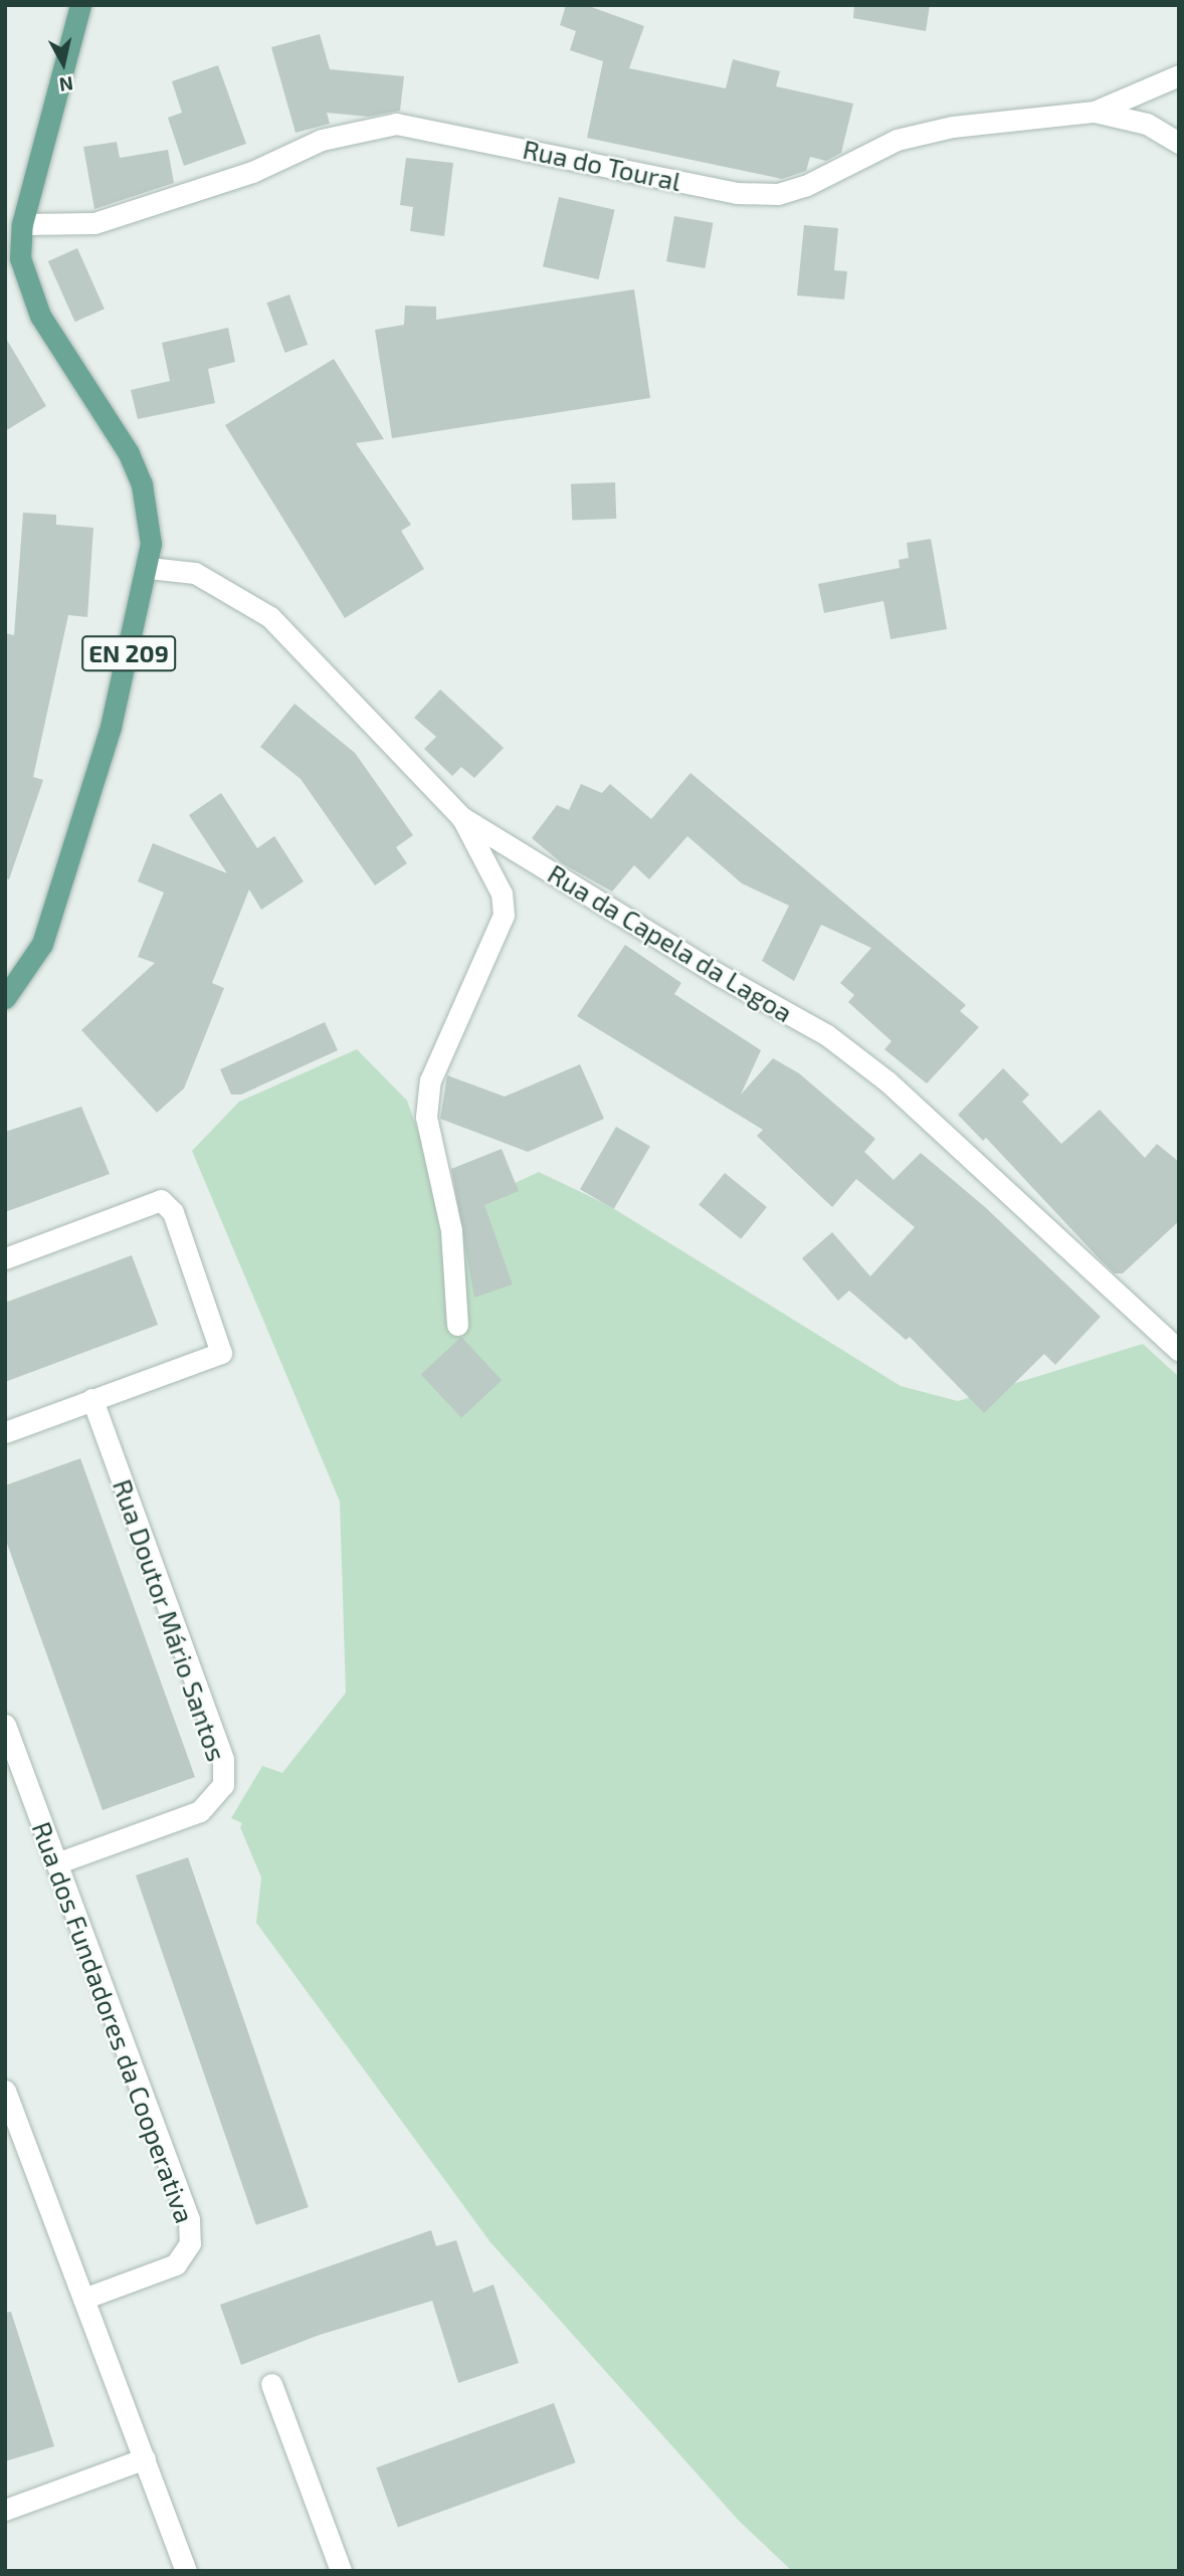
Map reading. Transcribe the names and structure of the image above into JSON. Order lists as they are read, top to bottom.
{
  "streets": {
    "main road": ["EN 209"],
    "street": [
      "Rua do Toural",
      "Rua da Capela da Lagoa",
      "Rua Doutor Mário Santos",
      "Rua dos Fundadores da Cooperativa"
    ]
  },
  "crossings": [
    ["Rua do Toural", "EN 209"],
    ["EN 209", "Rua da Capela da Lagoa"],
    ["Rua Doutor Mário Santos", "Rua dos Fundadores da Cooperativa"]
  ],
  "north": "bottom"
}
